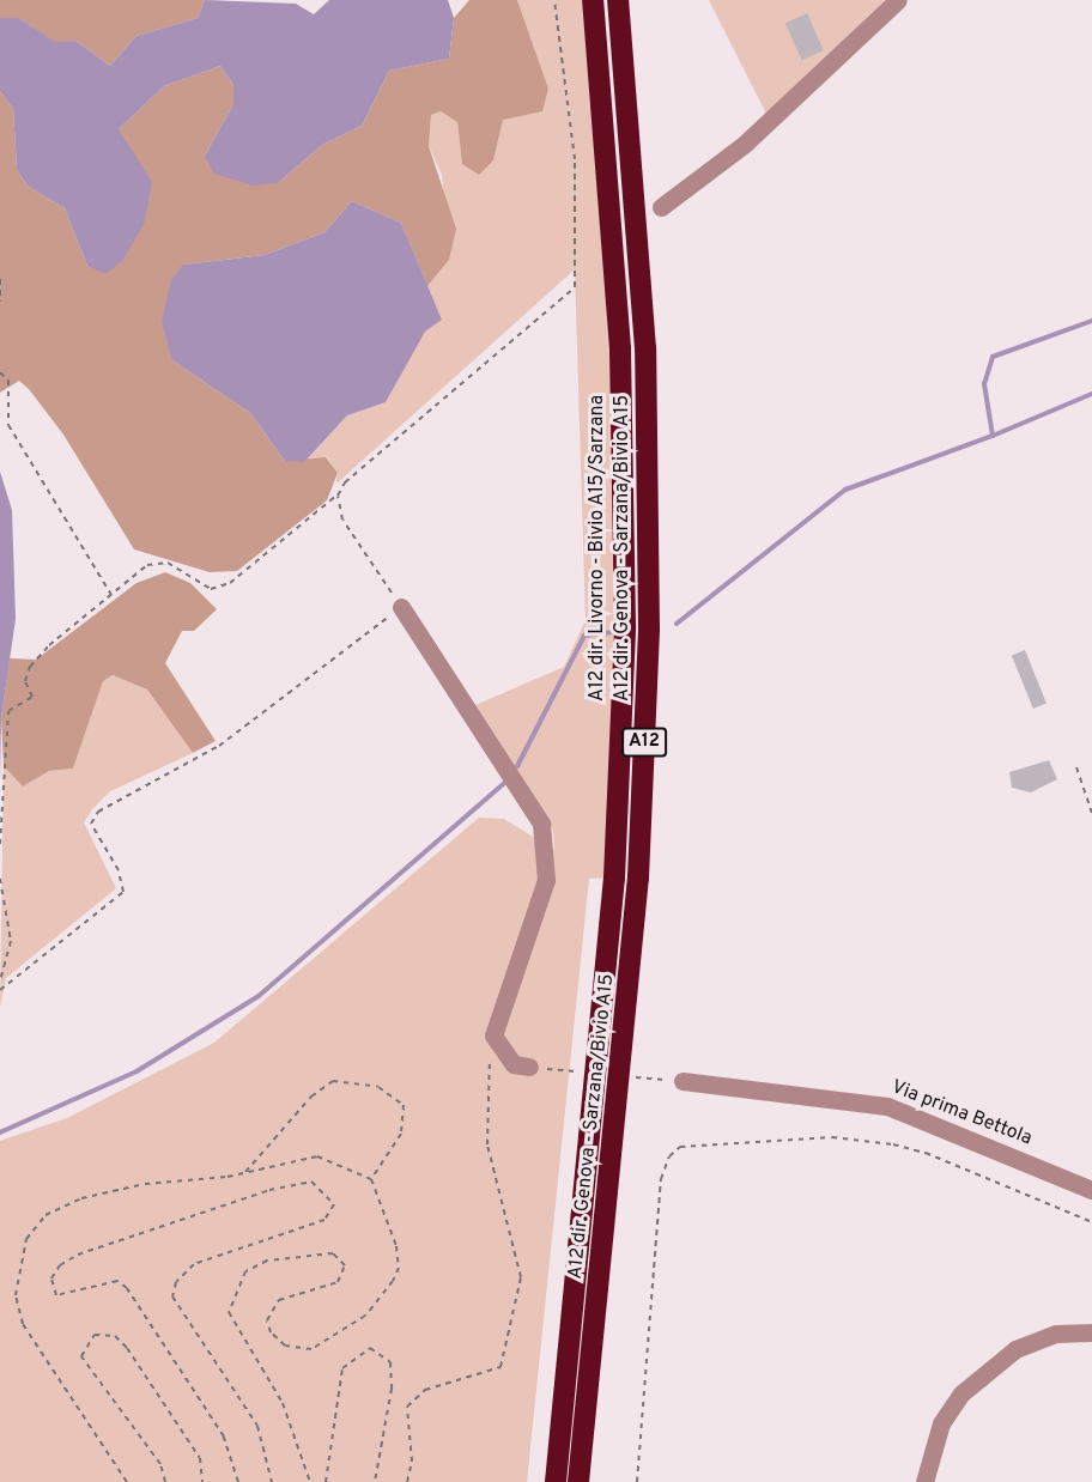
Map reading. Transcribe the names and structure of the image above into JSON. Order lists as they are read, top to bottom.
{
  "streets": {
    "highway": ["A12 dir. Livorno - Bivio A15/Sarzana", "A12 dir. Genova - Sarzana/Bivio A15", "A12"],
    "street": ["Via prima Bettola"]
  }
}
